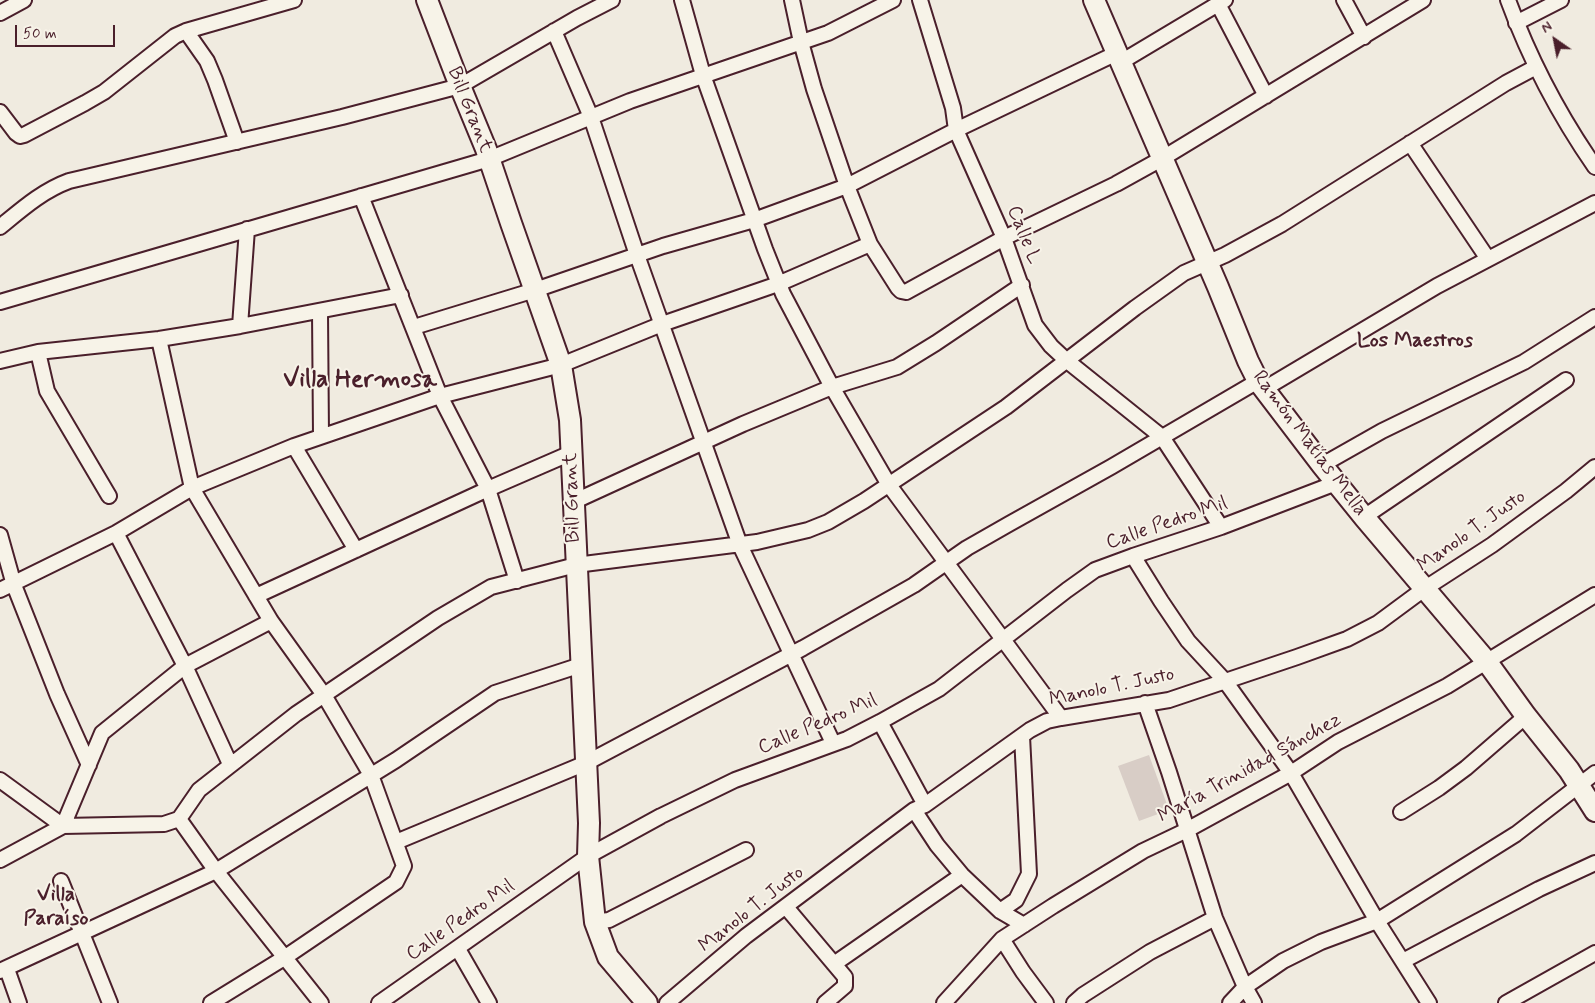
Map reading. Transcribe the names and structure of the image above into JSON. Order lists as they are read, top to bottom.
{
  "streets": {
    "street": [
      "Bill Grant",
      "Calle L",
      "Ramón Matías Mella",
      "Calle Pedro Mil",
      "Manolo T. Justo",
      "María Trinidad Sánchez"
    ]
  },
  "crossings": [
    ["Bill Grant", "Calle Pedro Mil"],
    ["Calle L", "Calle Pedro Mil"],
    ["Ramón Matías Mella", "Calle Pedro Mil"],
    ["Ramón Matías Mella", "Manolo T. Justo"],
    ["Ramón Matías Mella", "María Trinidad Sánchez"]
  ],
  "districts": ["Los Maestros", "Villa Hermosa", "Villa Paraíso"],
  "scale_bar": "50 m",
  "north": "top left"
}
